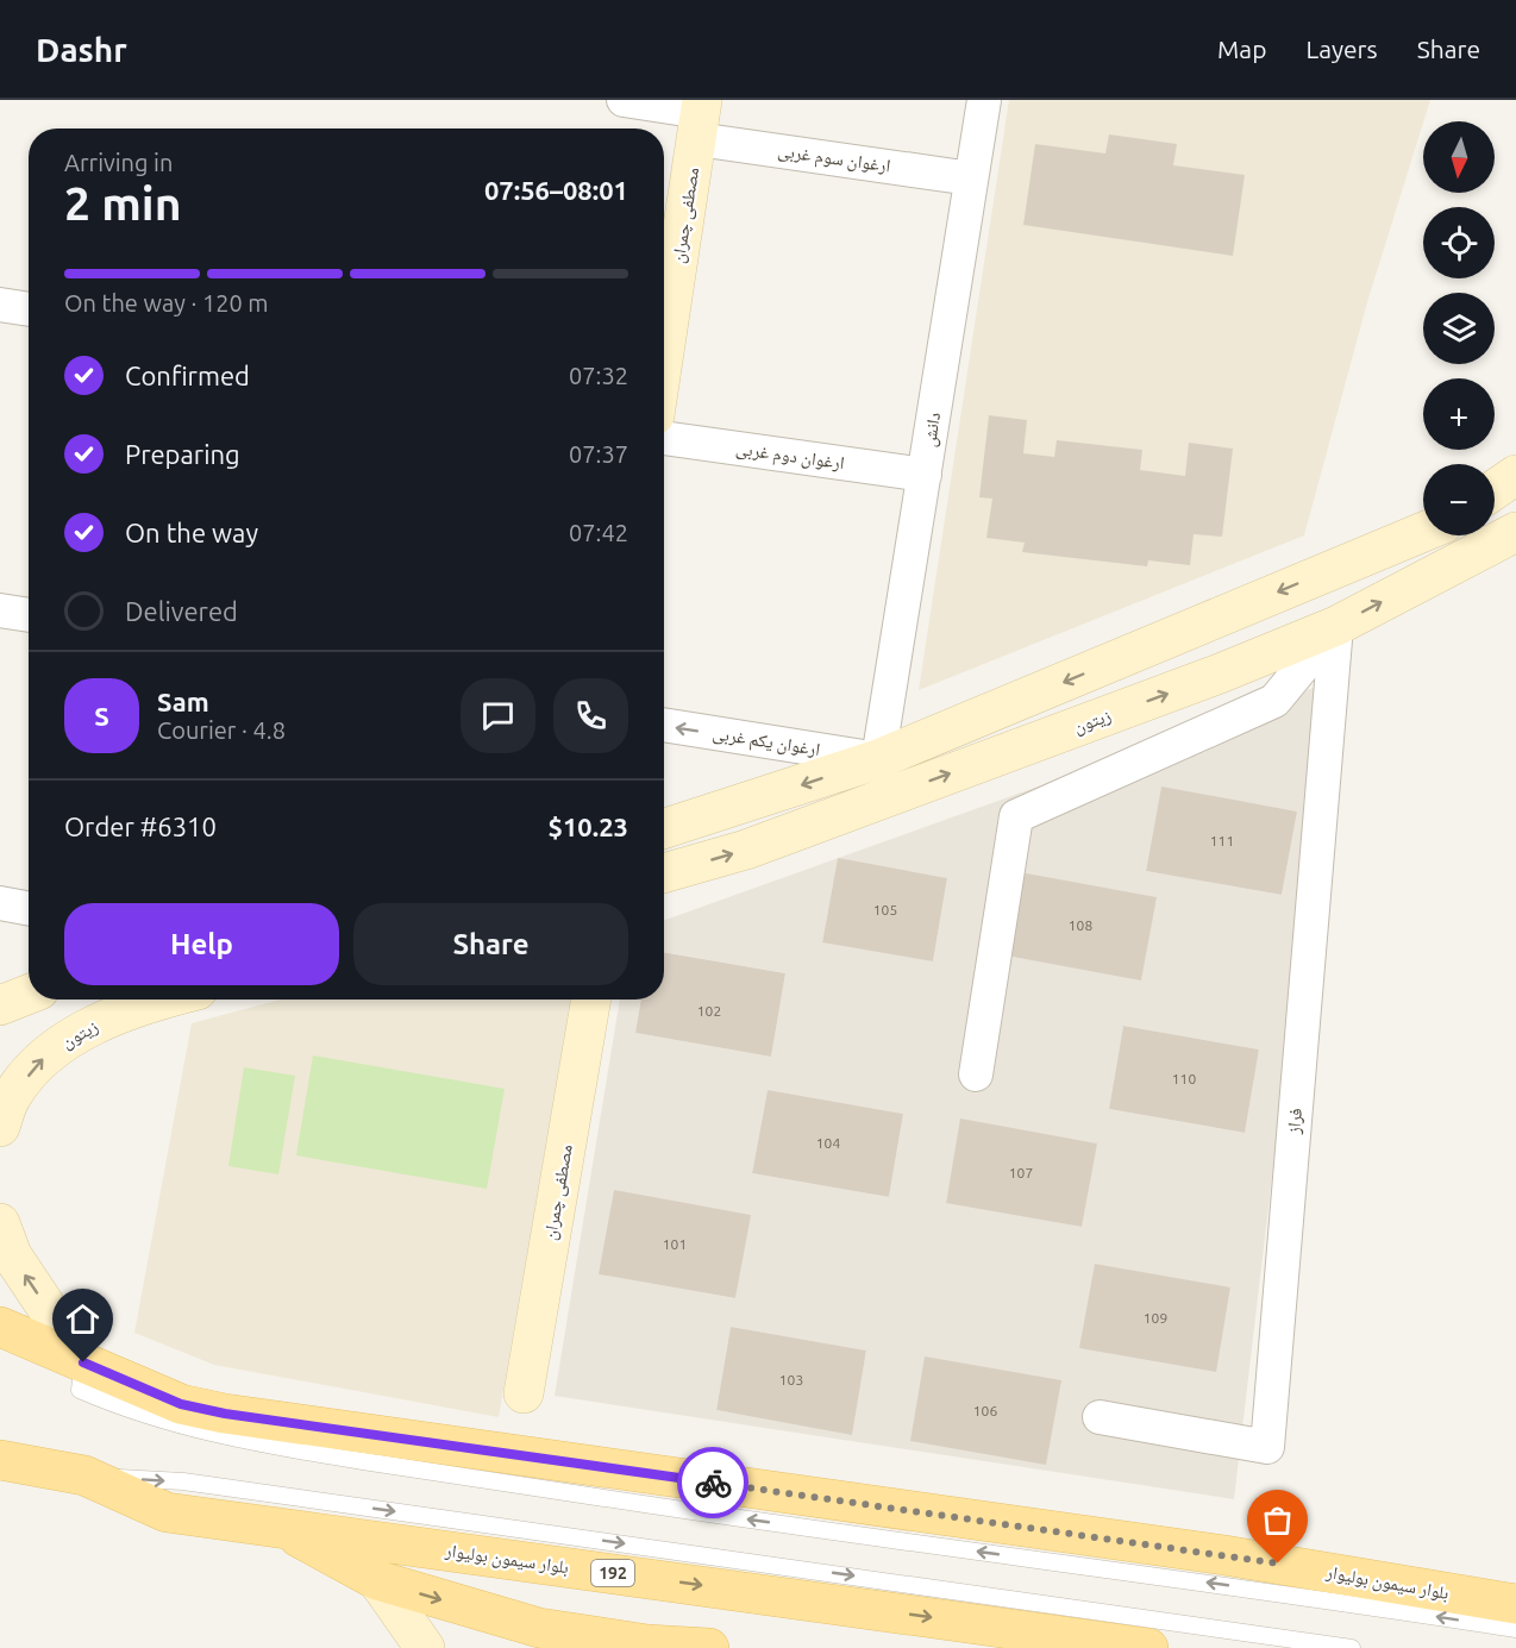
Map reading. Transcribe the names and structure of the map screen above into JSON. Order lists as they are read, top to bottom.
{
  "streets": {
    "main road": [
      "مصطفی چمران",
      "زیتون",
      "بلوار سیمون بولیوار",
      "192"
    ],
    "street": [
      "ارغوان سوم غربی",
      "دانش",
      "ارغوان دوم غربی",
      "ارغوان یکم غربی",
      "فراز"
    ]
  },
  "crossings": [
    ["ارغوان سوم غربی", "مصطفی چمران"],
    ["ارغوان سوم غربی", "دانش"],
    ["دانش", "ارغوان دوم غربی"],
    ["دانش", "ارغوان یکم غربی"],
    ["زیتون", "فراز"]
  ],
  "one_way": ["ارغوان یکم غربی"],
  "house_numbers": [
    "111",
    "105",
    "108",
    "102",
    "110",
    "104",
    "107",
    "101",
    "109",
    "103",
    "106"
  ],
  "north": "bottom",
  "page": {
    "header": "Dashr",
    "nav": ["Map", "Layers", "Share"],
    "map_buttons": ["+", "−"],
    "heading": ["2 min", "Arriving in", "07:56–08:01"],
    "panel": [
      "Sam",
      "Courier · 4.8",
      "Order #6310",
      "$10.23"
    ],
    "bar": "On the way · 120 m",
    "list": [
      ["Confirmed", "07:32"],
      ["Preparing", "07:37"],
      ["On the way", "07:42"],
      "Delivered"
    ],
    "round": "S",
    "buttons": ["Help", "Share"]
  }
}
